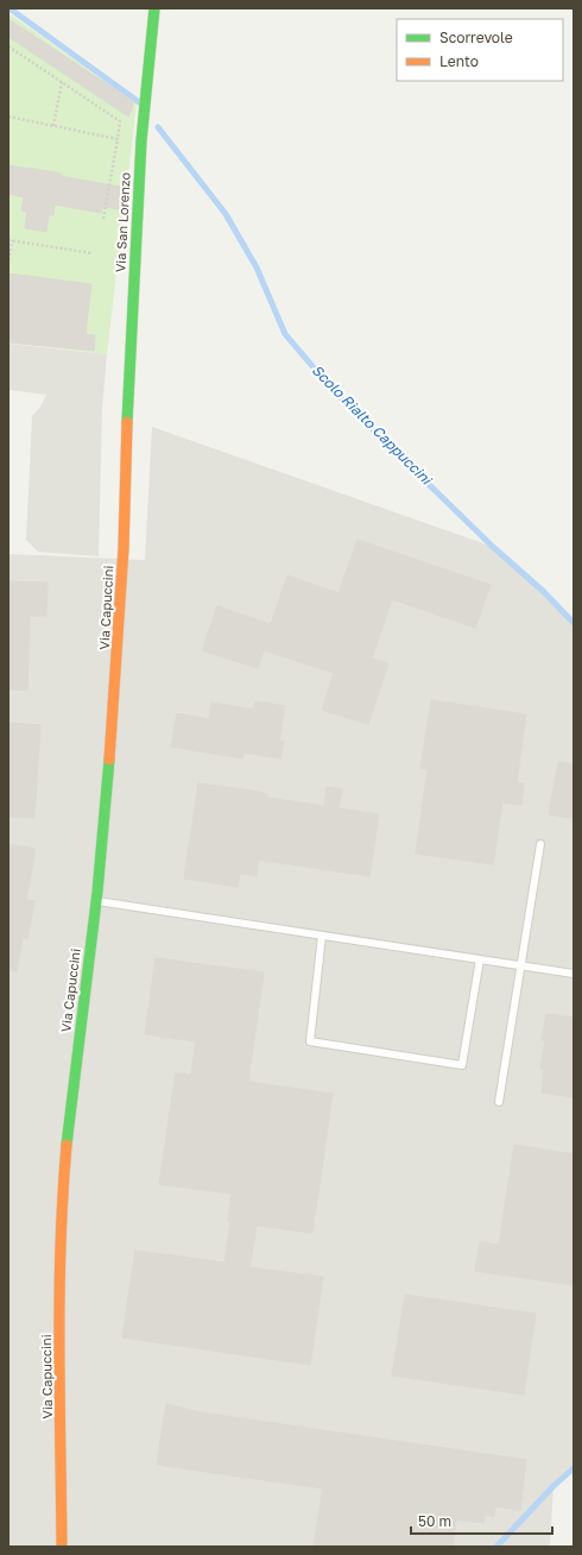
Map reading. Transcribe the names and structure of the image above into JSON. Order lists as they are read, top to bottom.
{
  "streets": {
    "street": ["Via San Lorenzo", "Via Capuccini"]
  },
  "crossings": [
    ["Via San Lorenzo", "Via Capuccini"]
  ],
  "water": ["Scolo Rialto Cappuccini"],
  "legend": ["Scorrevole", "Lento"],
  "scale_bar": "50 m"
}
